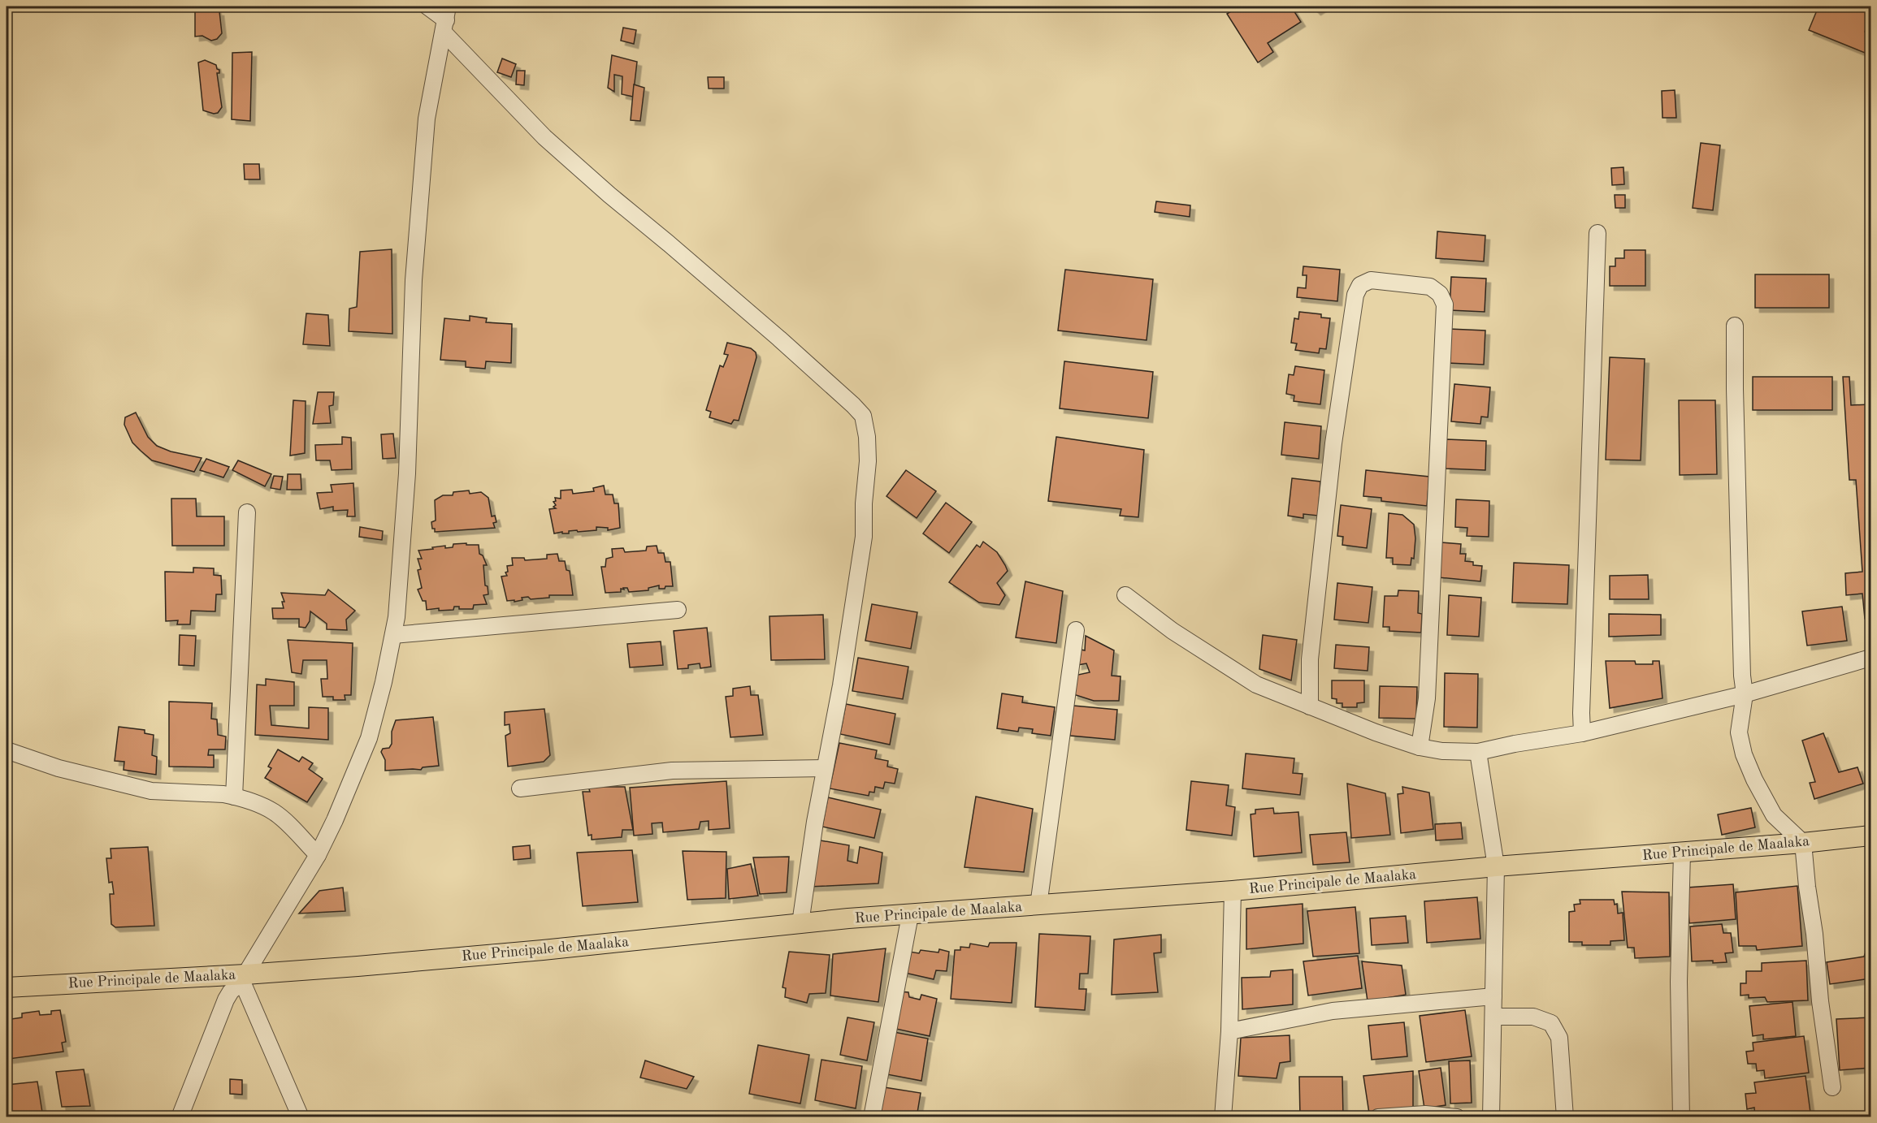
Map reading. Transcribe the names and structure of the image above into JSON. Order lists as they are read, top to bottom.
{
  "streets": {
    "main road": ["Rue Principale de Maalaka"]
  }
}
